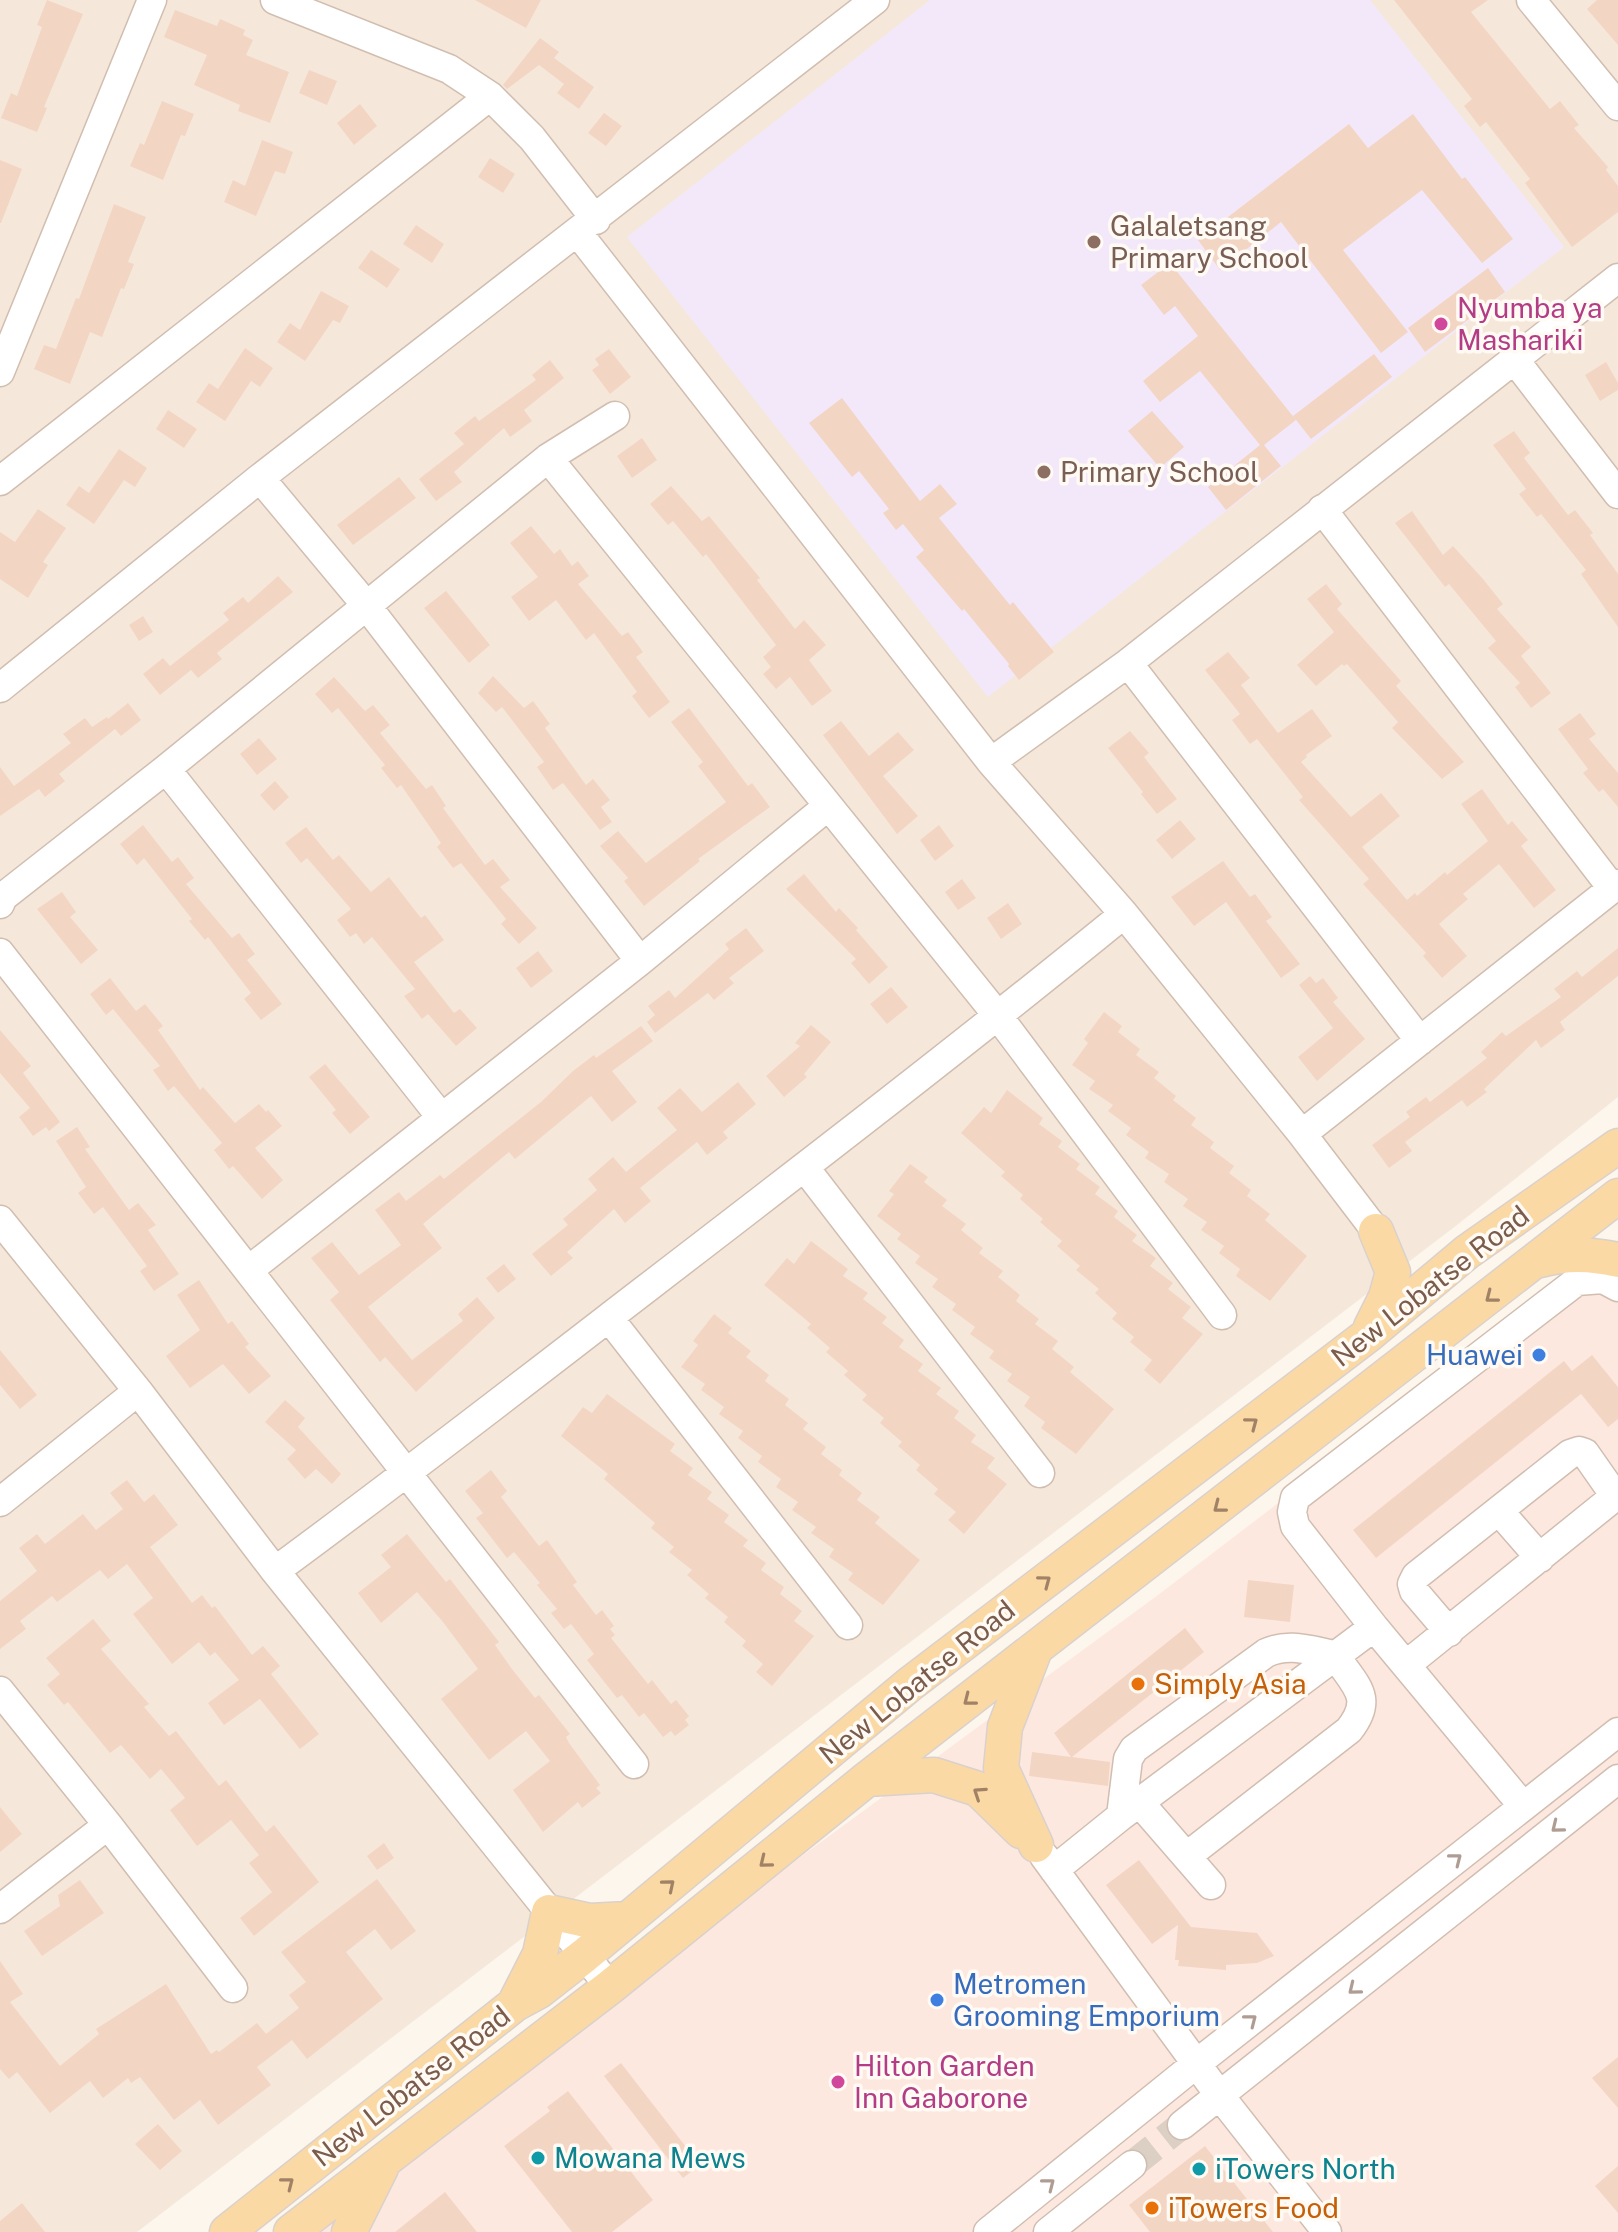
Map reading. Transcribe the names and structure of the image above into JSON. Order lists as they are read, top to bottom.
{
  "streets": {
    "main road": ["New Lobatse Road"]
  },
  "places": [
    "Galaletsang Primary School",
    "Nyumba ya Mashariki",
    "Primary School",
    "Huawei",
    "Simply Asia",
    "Metromen Grooming Emporium",
    "Hilton Garden Inn Gaborone",
    "Mowana Mews",
    "iTowers North",
    "iTowers Food"
  ]
}
